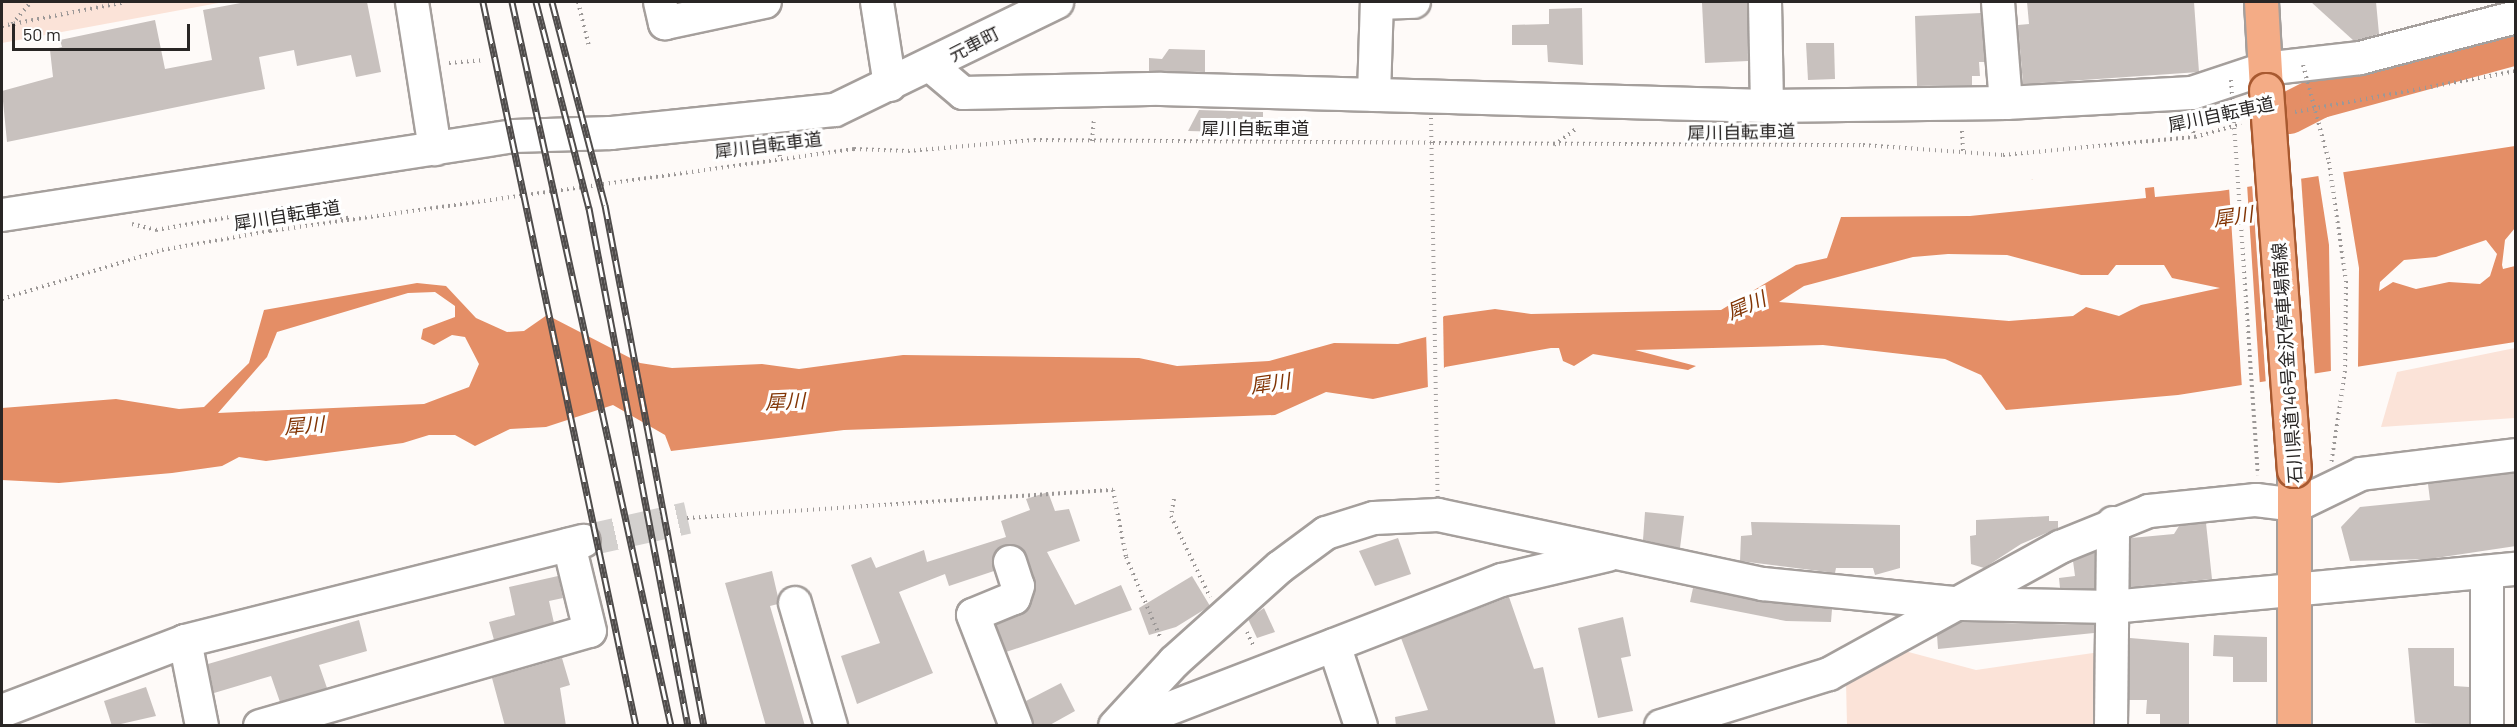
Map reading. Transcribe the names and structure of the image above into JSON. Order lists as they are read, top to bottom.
{
  "streets": {
    "main road": ["石川県道146号金沢停車場南線"],
    "street": ["元車町"],
    "path": ["犀川自転車道"]
  },
  "water": ["犀川"],
  "scale_bar": "50 m"
}
